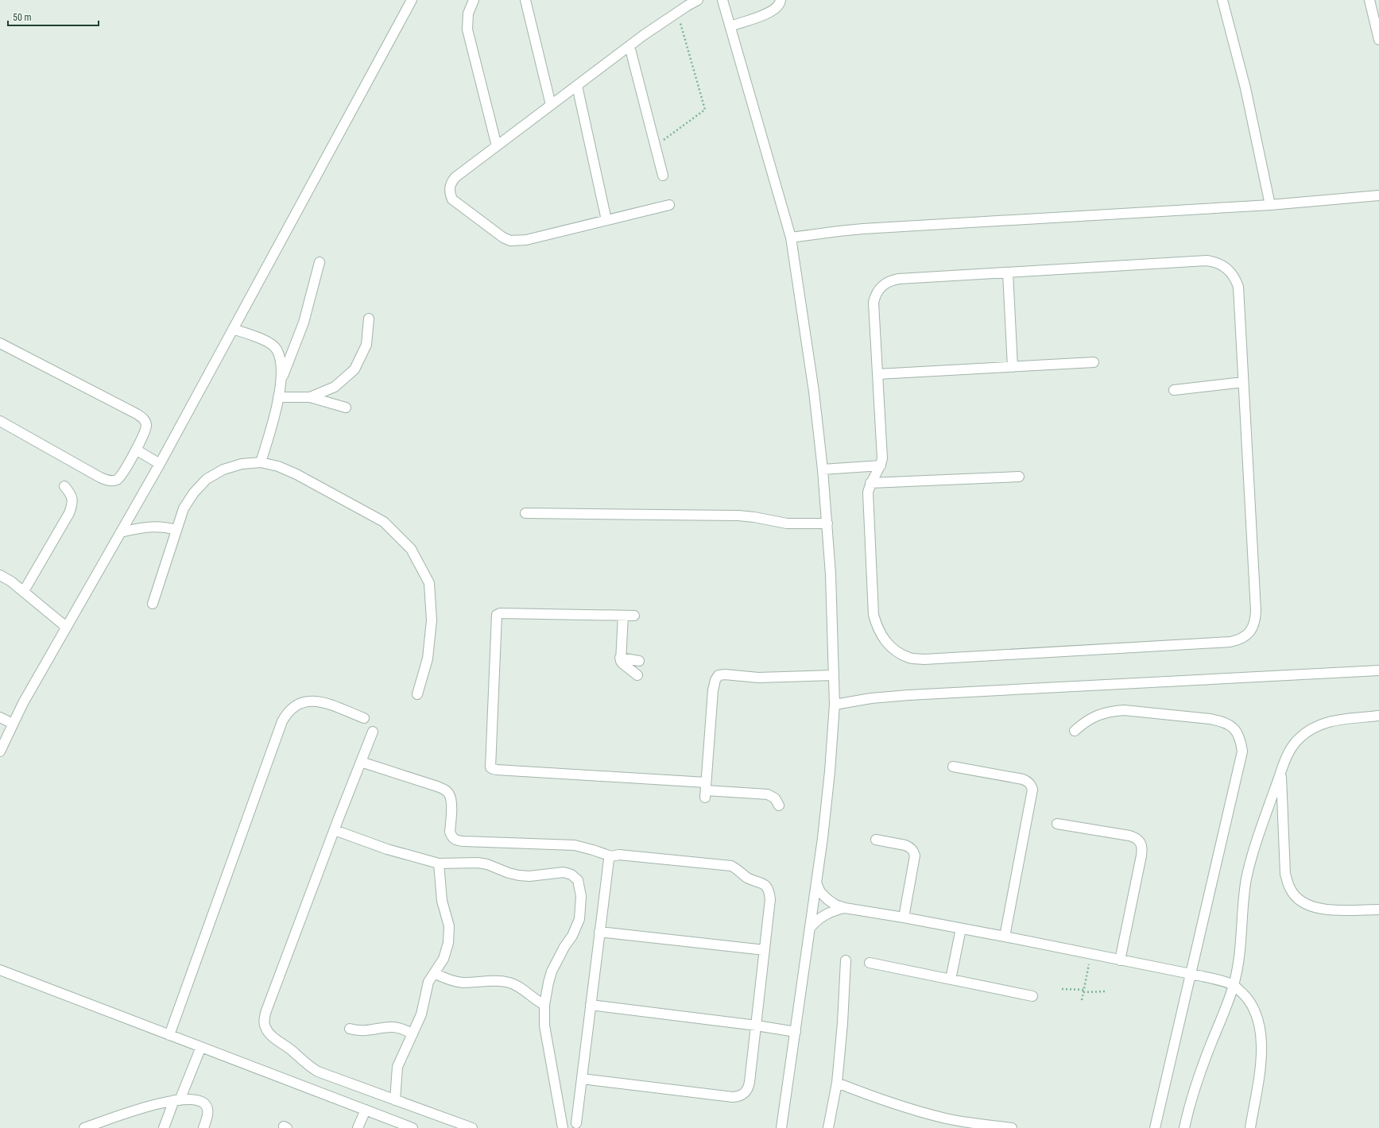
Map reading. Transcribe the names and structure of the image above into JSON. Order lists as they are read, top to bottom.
{
  "scale_bar": "50 m"
}
